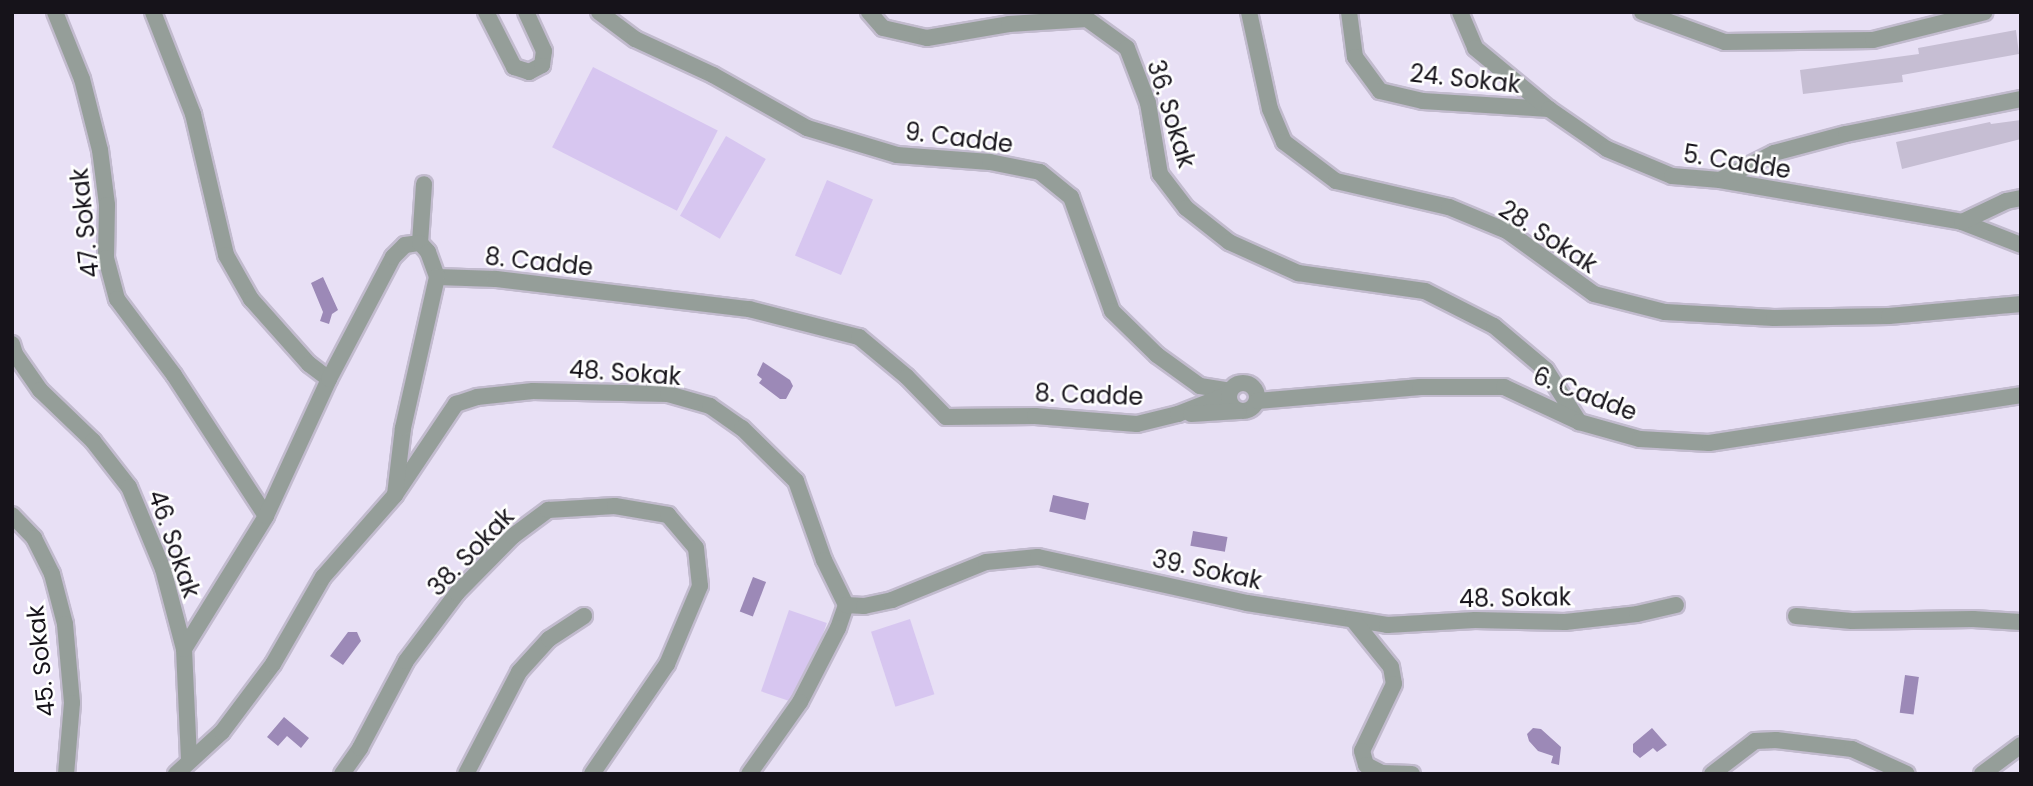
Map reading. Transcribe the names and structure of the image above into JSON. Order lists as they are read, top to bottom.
{
  "streets": {
    "street": [
      "24. Sokak",
      "36. Sokak",
      "9. Cadde",
      "5. Cadde",
      "47. Sokak",
      "28. Sokak",
      "8. Cadde",
      "48. Sokak",
      "6. Cadde",
      "46. Sokak",
      "38. Sokak",
      "39. Sokak",
      "45. Sokak"
    ]
  },
  "crossings": [
    ["24. Sokak", "5. Cadde"],
    ["36. Sokak", "6. Cadde"],
    ["9. Cadde", "8. Cadde"],
    ["9. Cadde", "6. Cadde"],
    ["8. Cadde", "6. Cadde"],
    ["48. Sokak", "39. Sokak"]
  ]
}
